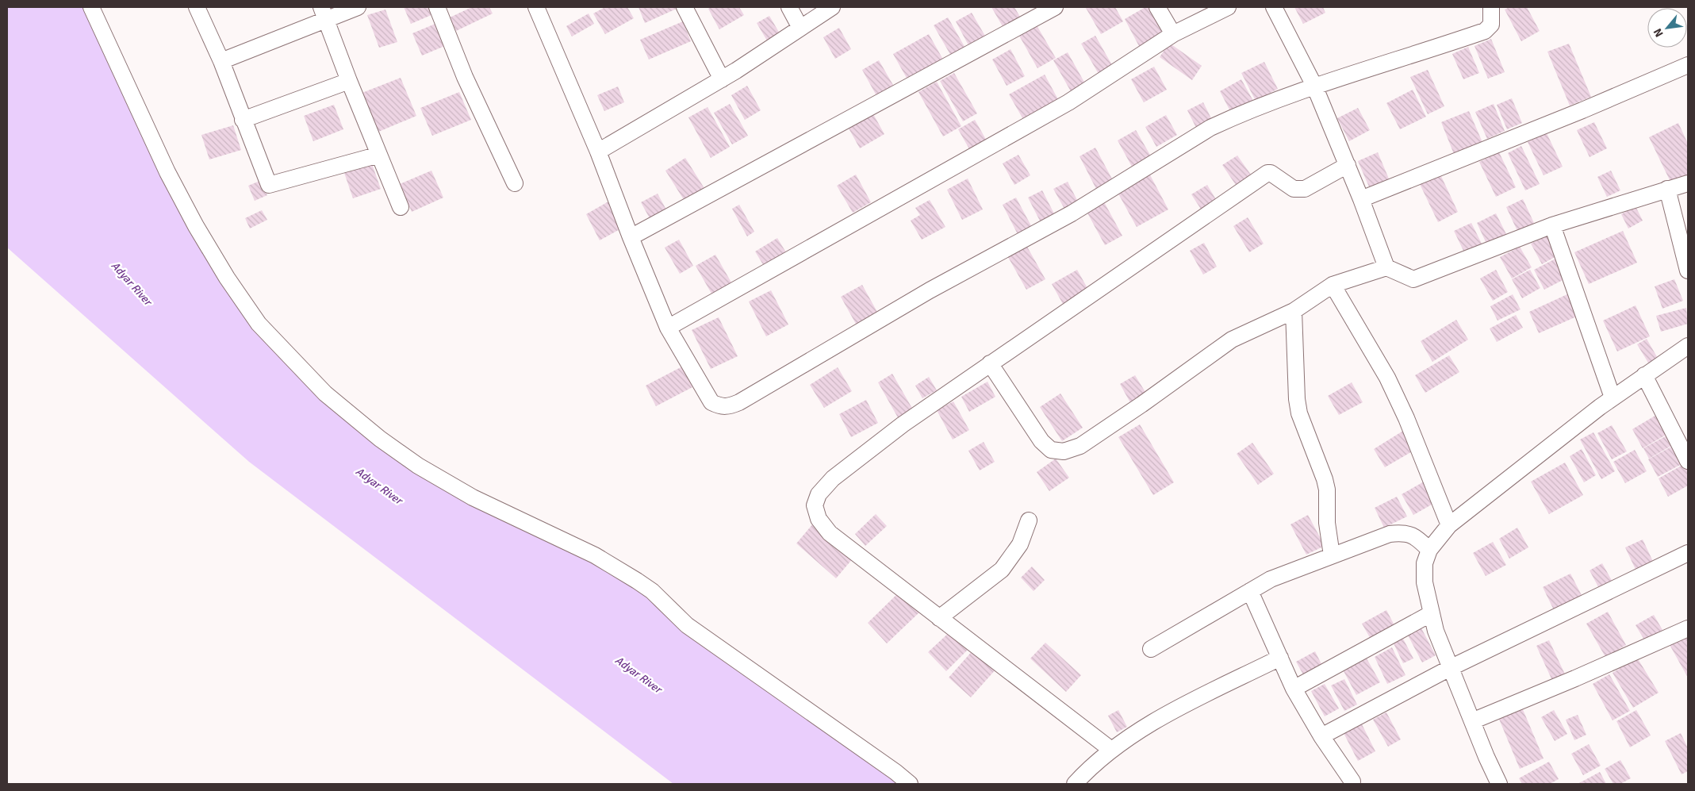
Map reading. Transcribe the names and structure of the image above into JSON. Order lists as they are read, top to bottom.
{
  "water": ["Adyar River"],
  "north": "bottom left"
}
